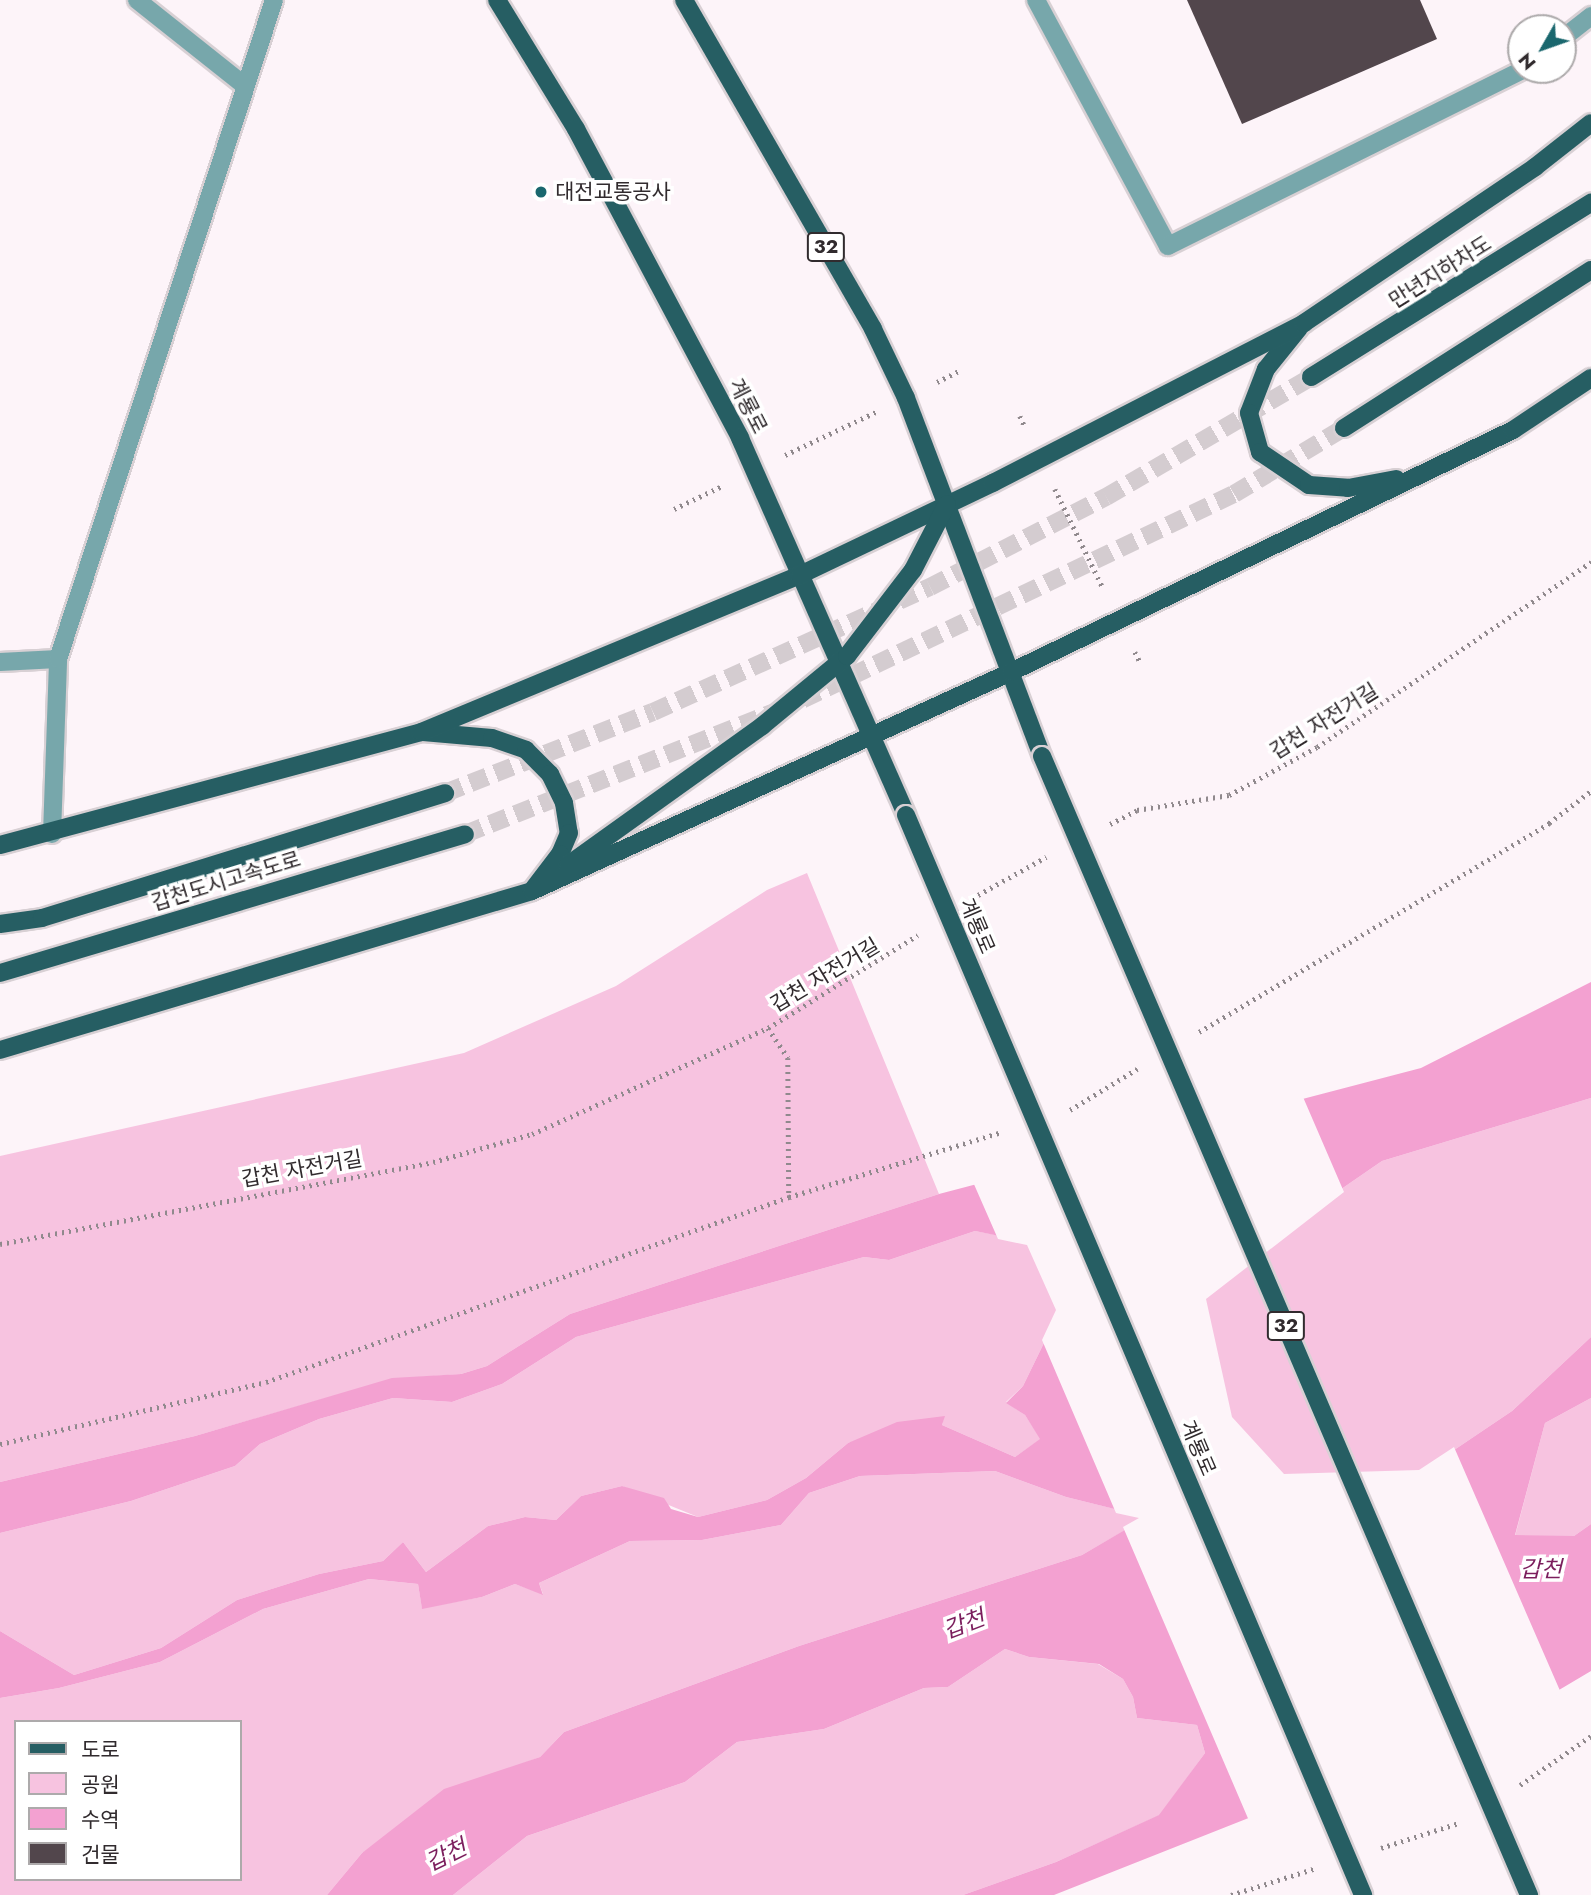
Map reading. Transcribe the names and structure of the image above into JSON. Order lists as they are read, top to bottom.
{
  "streets": {
    "main road": [
      "32",
      "만년지하차도",
      "계룡로",
      "갑천도시고속도로"
    ],
    "path": ["갑천 자전거길"]
  },
  "water": ["갑천"],
  "places": ["대전교통공사"],
  "legend": [
    "도로",
    "공원",
    "수역",
    "건물"
  ],
  "north": "bottom left"
}
